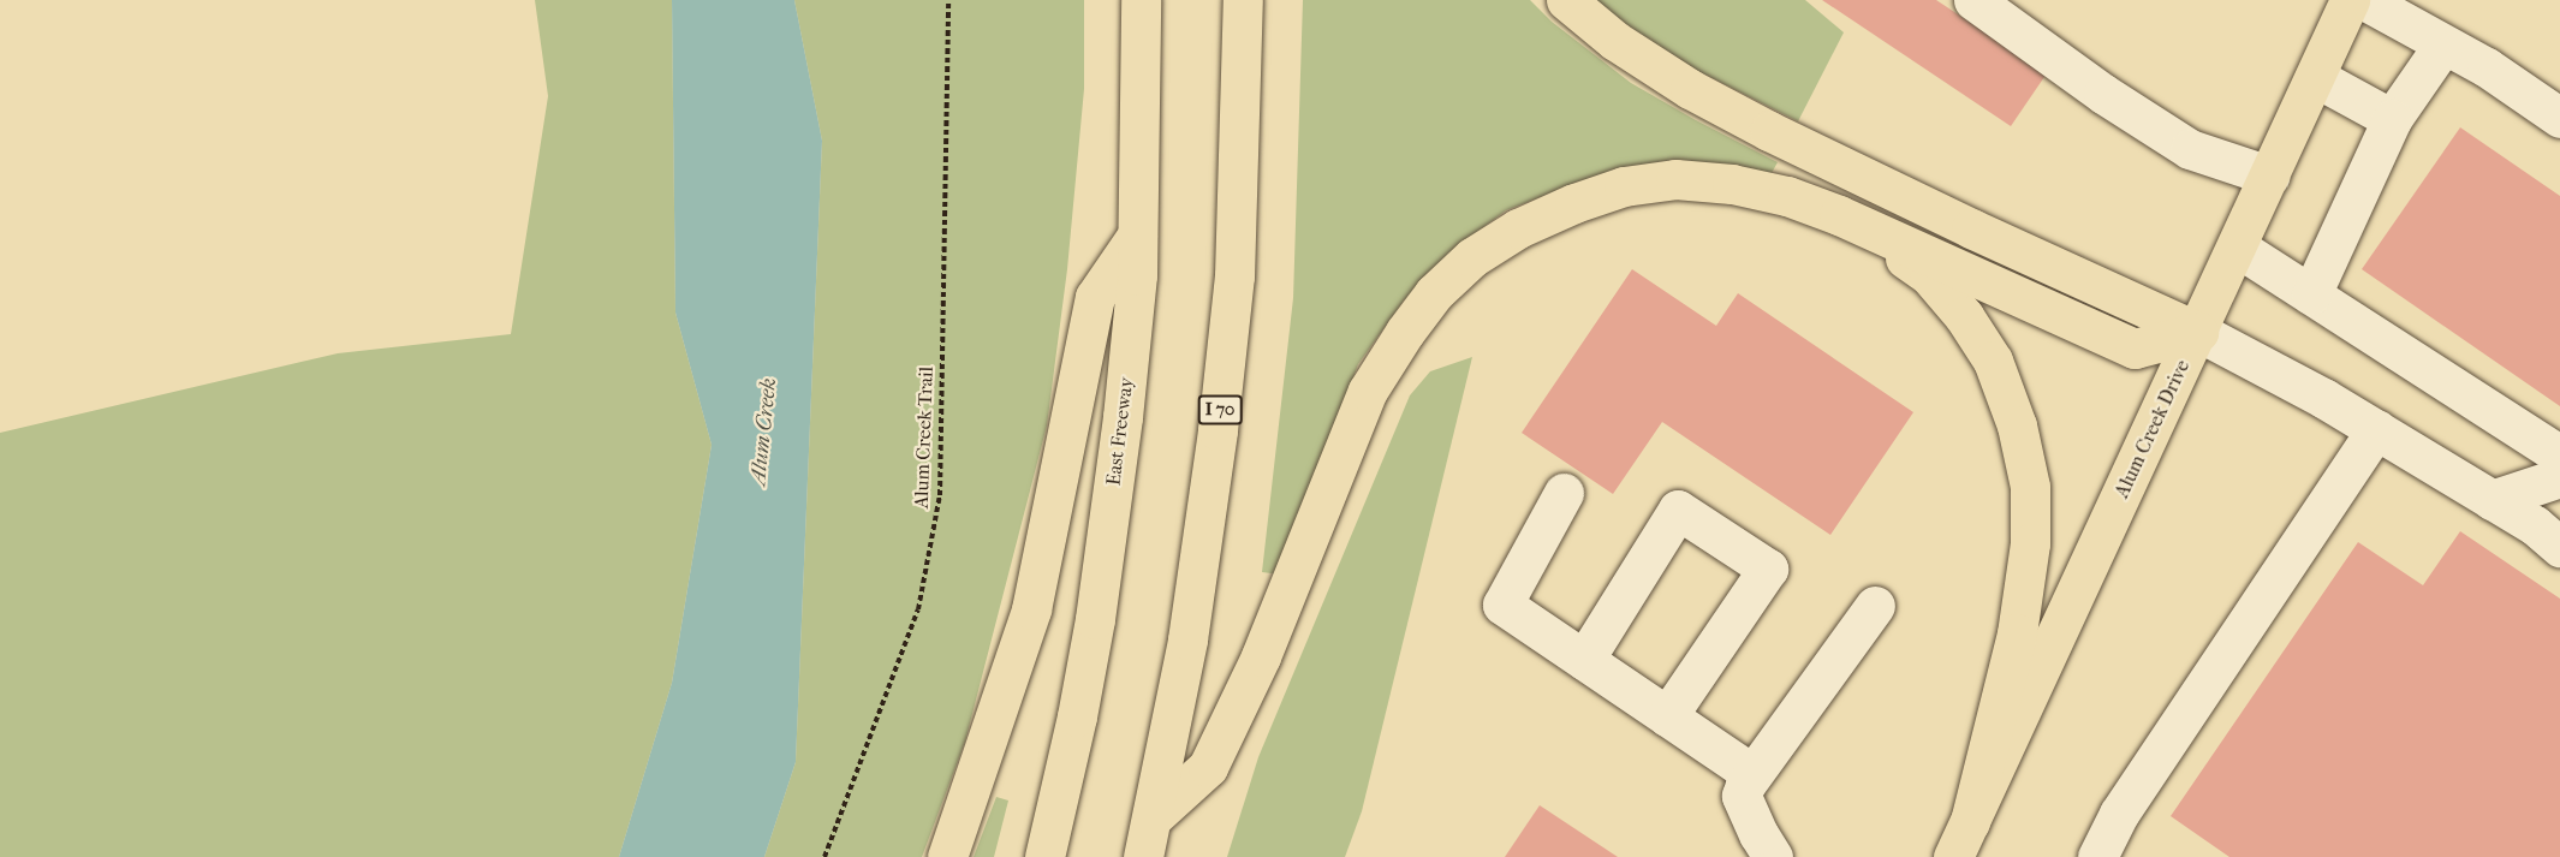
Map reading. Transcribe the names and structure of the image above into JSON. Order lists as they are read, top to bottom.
{
  "streets": {
    "main road": ["I 70", "Alum Creek Drive", "East Freeway"],
    "path": ["Alum Creek Trail"]
  },
  "water": ["Alum Creek"]
}
